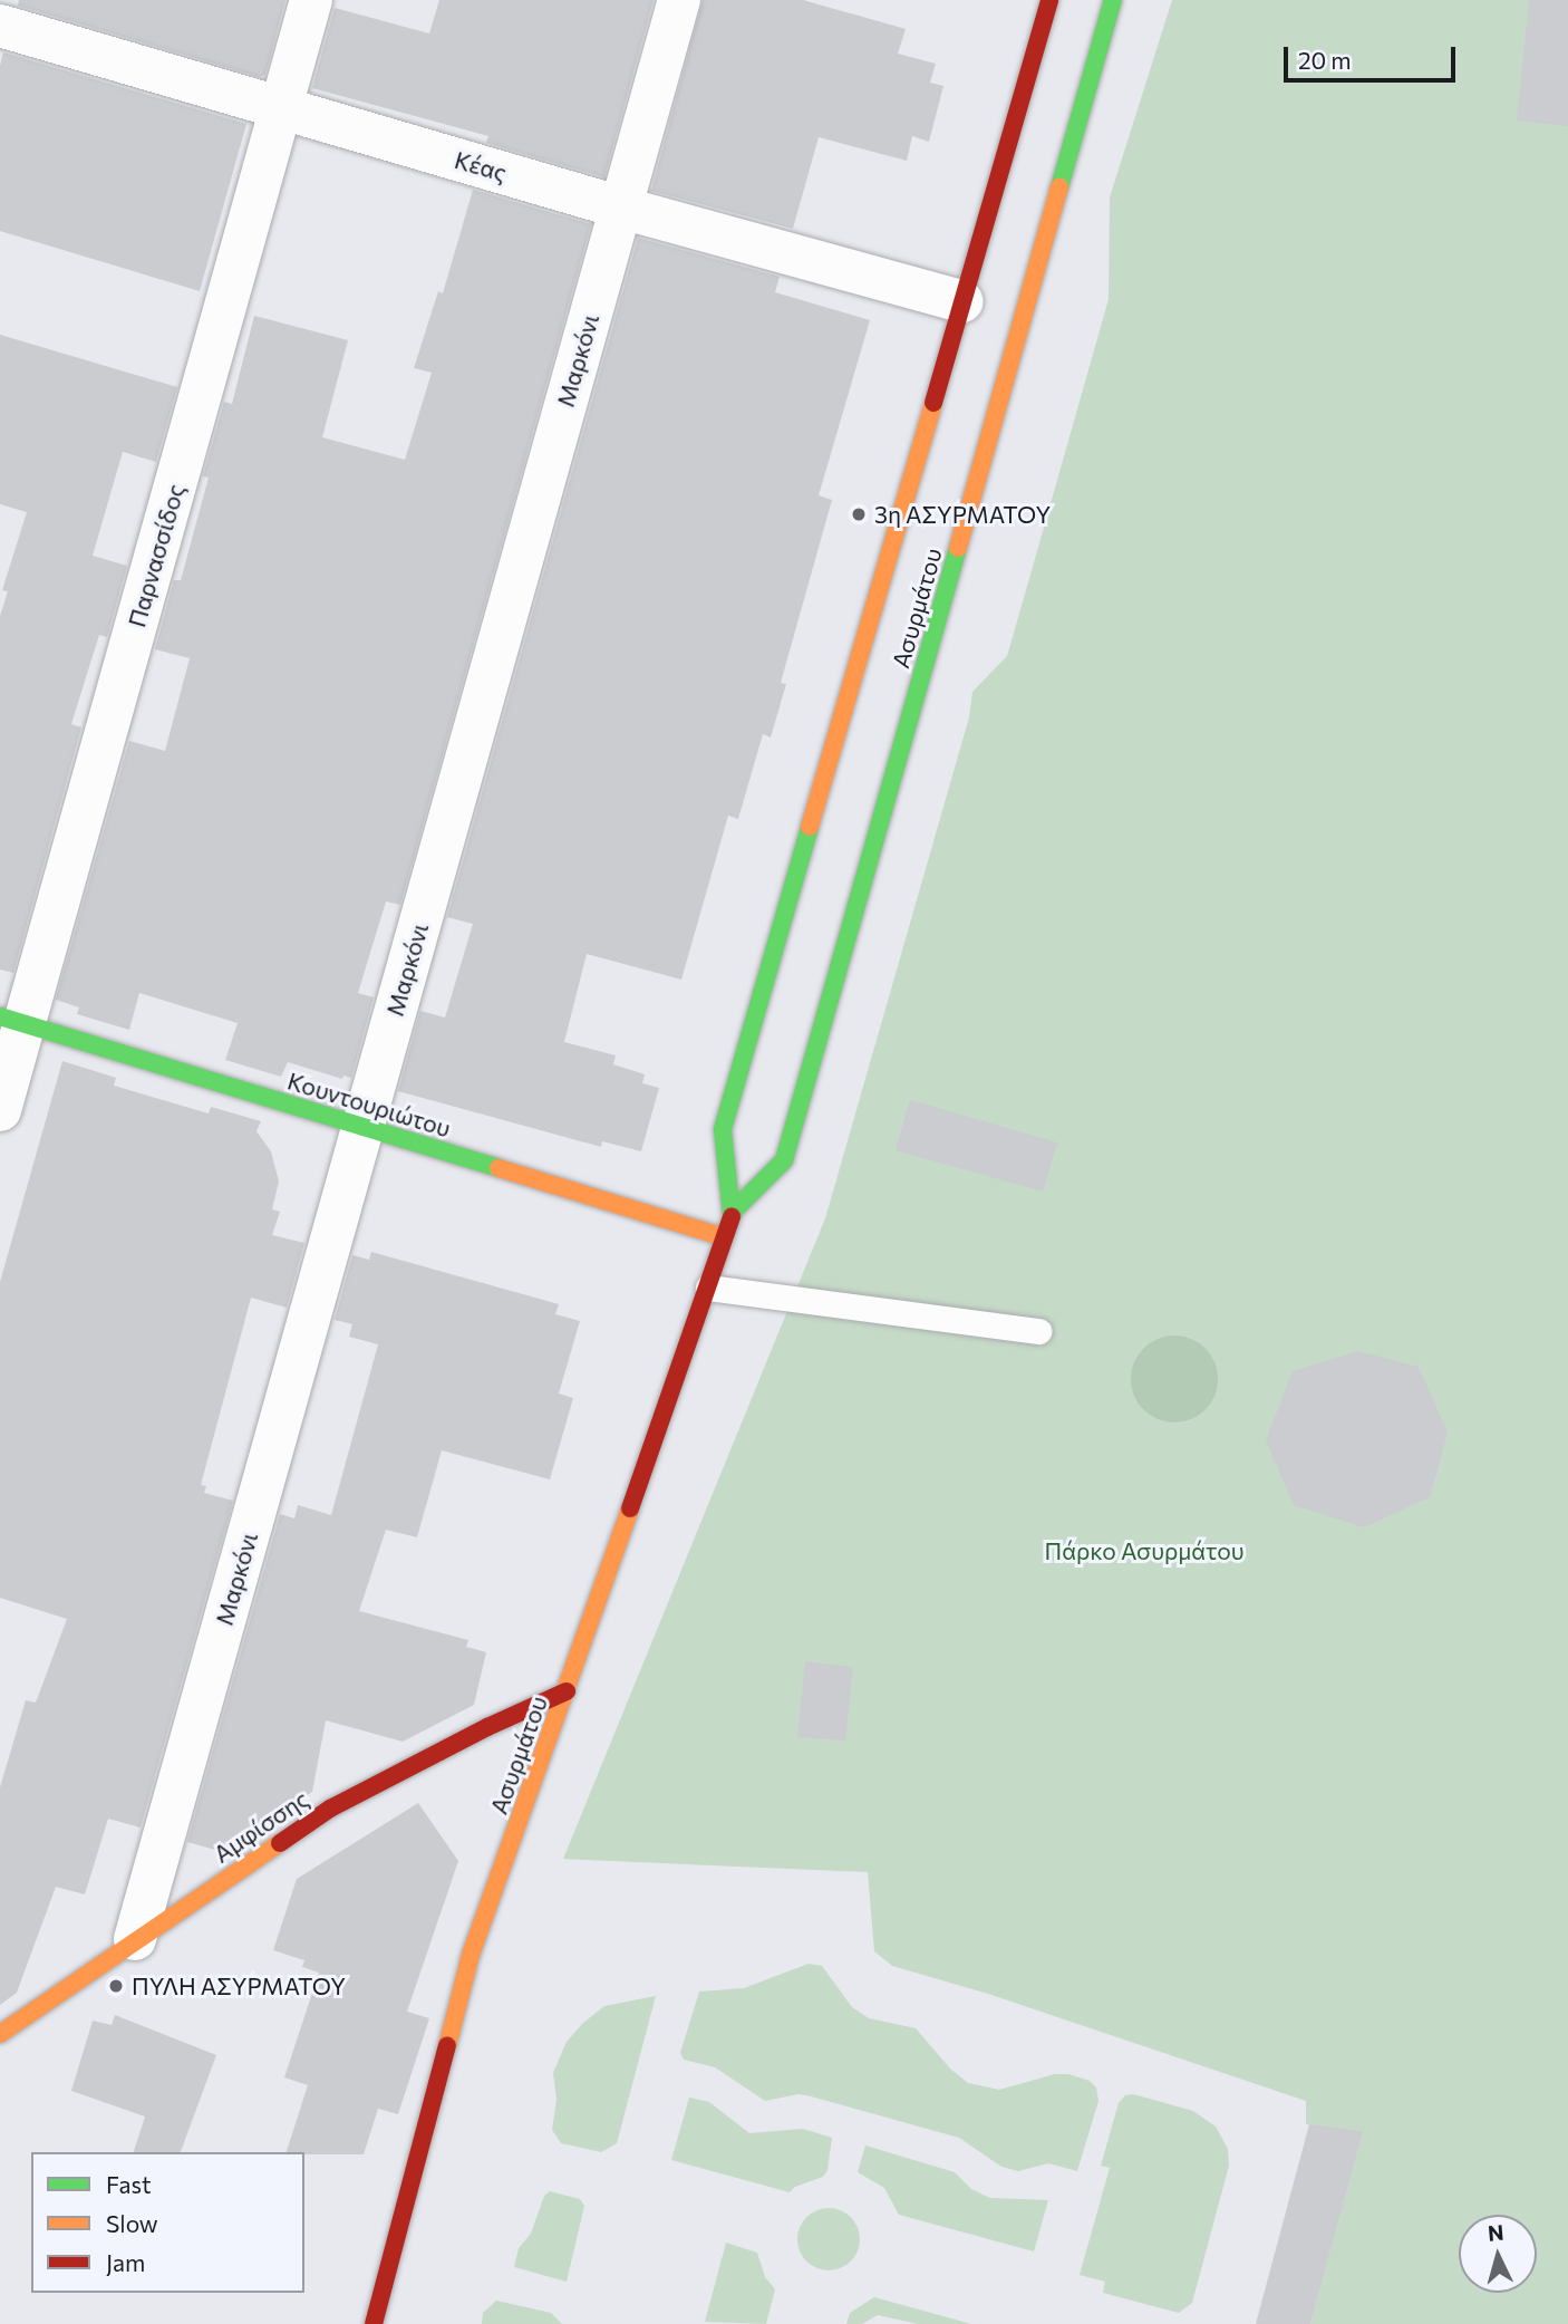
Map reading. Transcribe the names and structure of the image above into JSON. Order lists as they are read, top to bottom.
{
  "streets": {
    "street": [
      "Κέας",
      "Μαρκόνι",
      "Παρνασσίδος",
      "Ασυρμάτου",
      "Κουντουριώτου",
      "Αμφίσσης"
    ]
  },
  "crossings": [
    ["Κέας", "Μαρκόνι"],
    ["Κέας", "Παρνασσίδος"],
    ["Κέας", "Ασυρμάτου"],
    ["Μαρκόνι", "Κουντουριώτου"],
    ["Μαρκόνι", "Αμφίσσης"],
    ["Παρνασσίδος", "Κουντουριώτου"],
    ["Ασυρμάτου", "Κουντουριώτου"],
    ["Ασυρμάτου", "Αμφίσσης"]
  ],
  "parks": ["Πάρκο Ασυρμάτου"],
  "places": ["3η ΑΣΥΡΜΑΤΟΥ", "ΠΥΛΗ ΑΣΥΡΜΑΤΟΥ"],
  "legend": ["Fast", "Slow", "Jam"],
  "scale_bar": "20 m",
  "north": "top"
}
